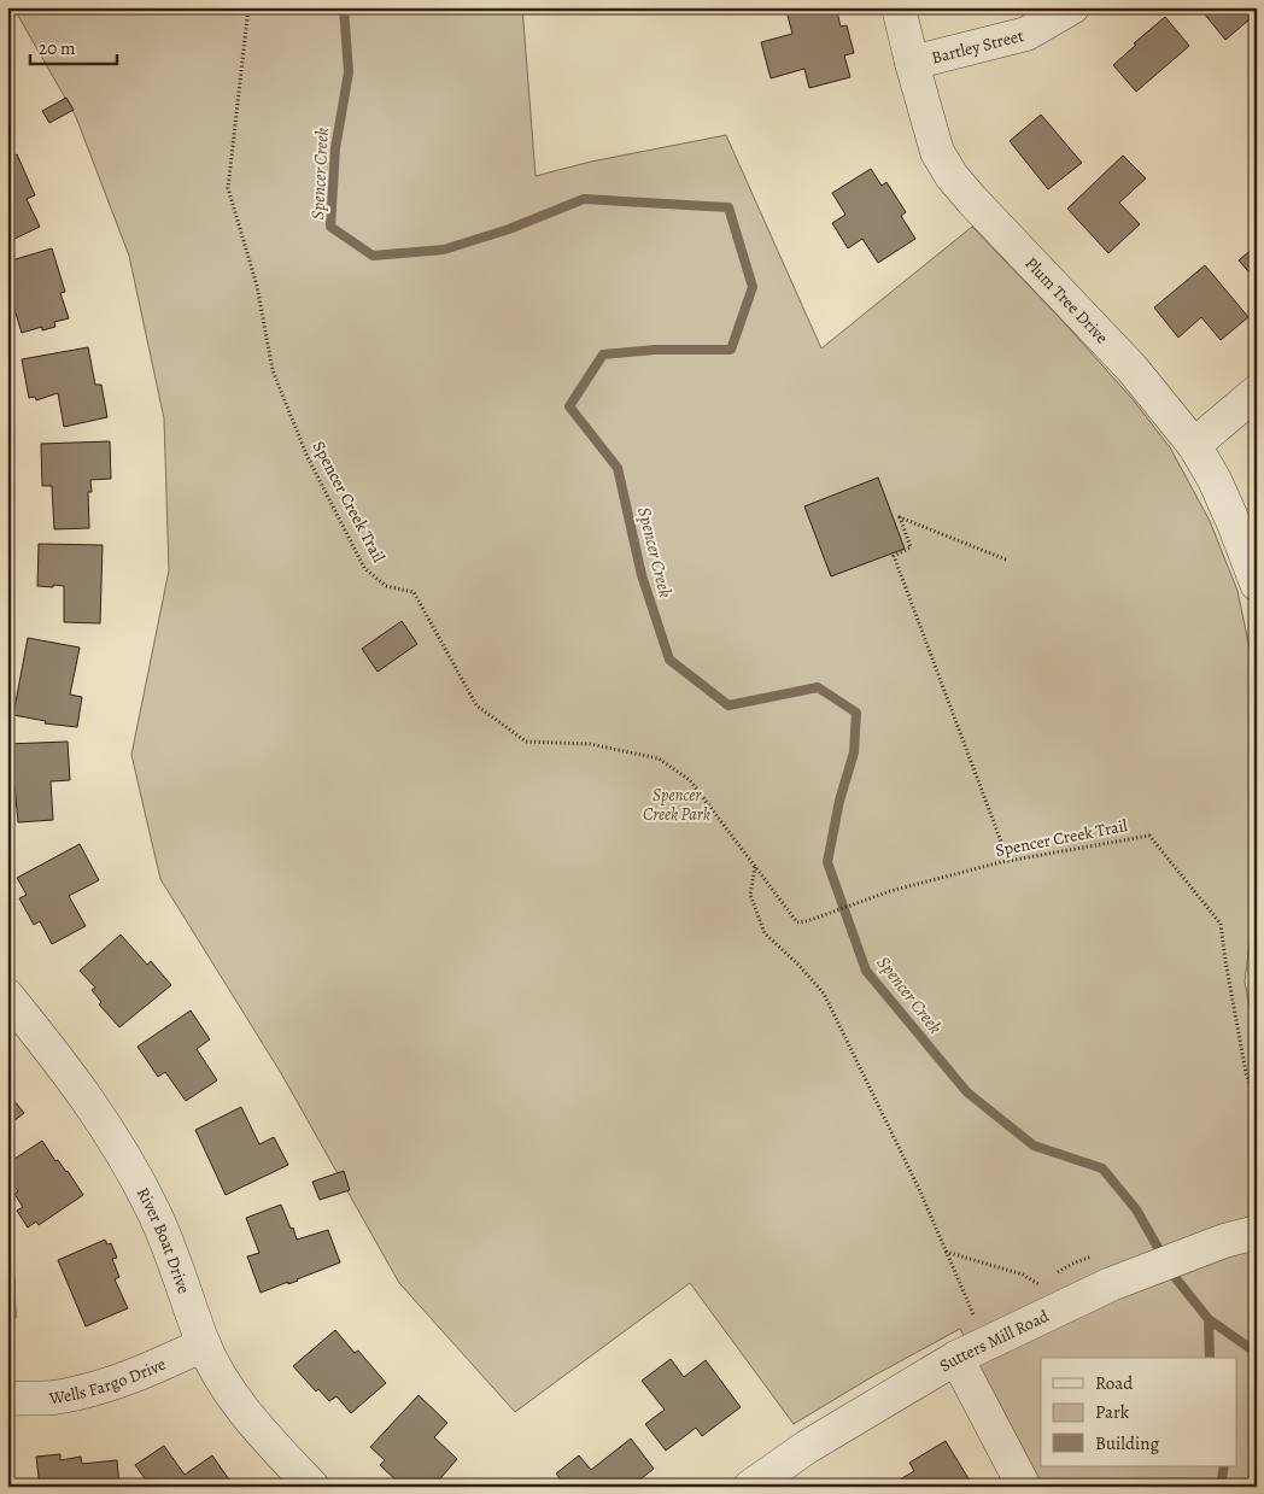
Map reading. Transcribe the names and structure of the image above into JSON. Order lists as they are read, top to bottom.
{
  "streets": {
    "street": [
      "Bartley Street",
      "Plum Tree Drive",
      "River Boat Drive",
      "Sutters Mill Road",
      "Wells Fargo Drive"
    ],
    "path": ["Spencer Creek Trail"]
  },
  "crossings": [
    ["Bartley Street", "Plum Tree Drive"],
    ["River Boat Drive", "Wells Fargo Drive"]
  ],
  "water": ["Spencer Creek"],
  "parks": ["Spencer Creek Park"],
  "legend": ["Road", "Park", "Building"],
  "scale_bar": "20 m"
}
